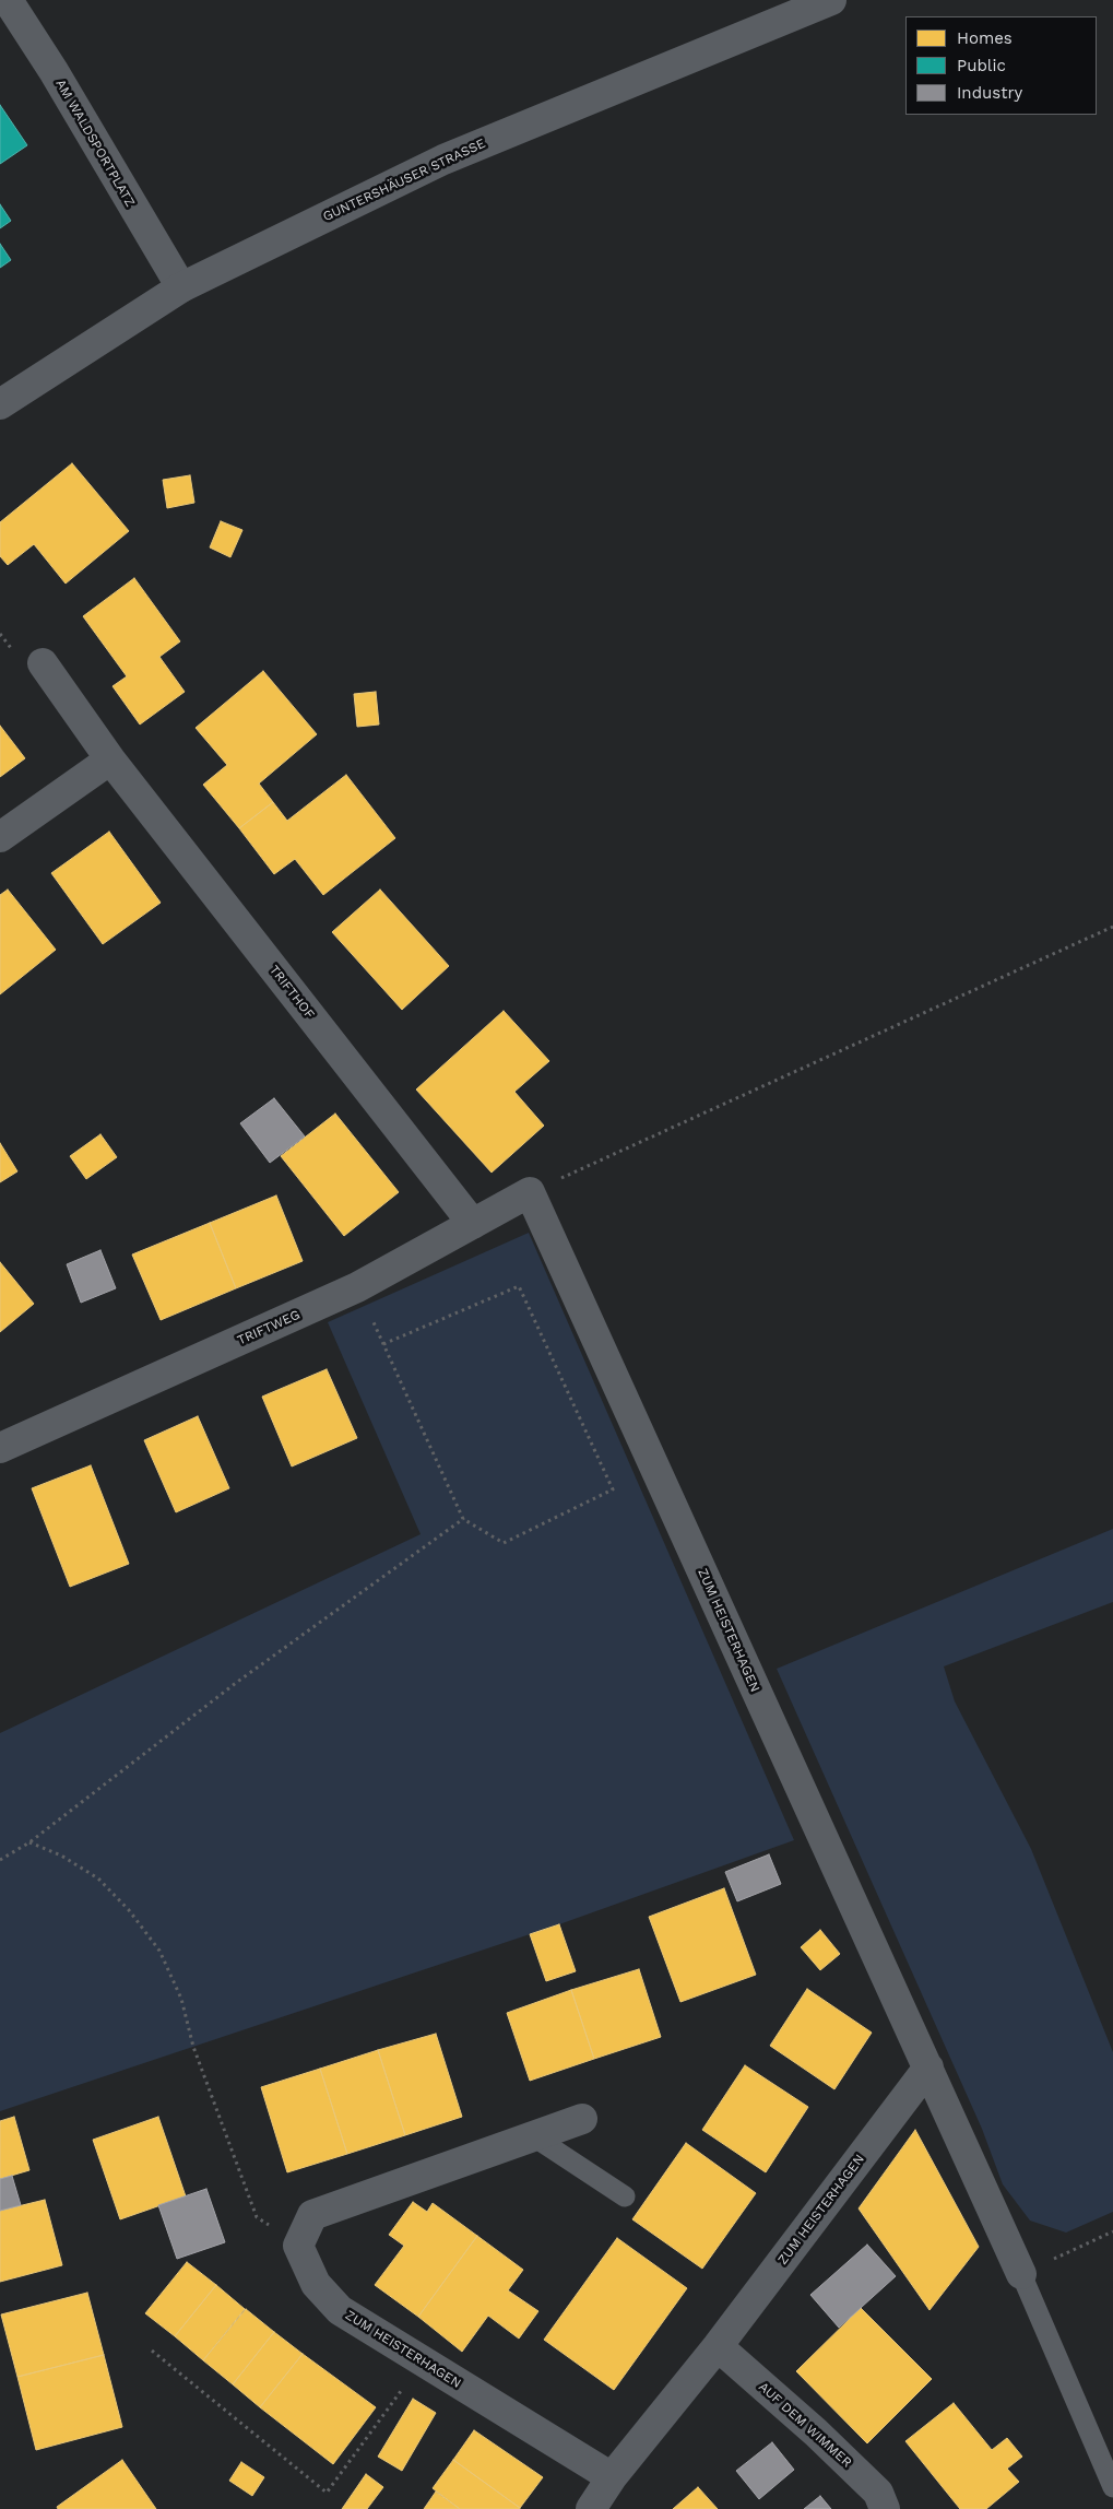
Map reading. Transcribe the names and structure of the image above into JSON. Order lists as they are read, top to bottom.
{
  "streets": {
    "street": [
      "AM WALDSPORTPLATZ",
      "GUNTERSHÄUSER STRASSE",
      "TRIFTHOF",
      "TRIFTWEG",
      "ZUM HEISTERHAGEN",
      "AUF DEM WIMMER"
    ]
  },
  "crossings": [
    ["AM WALDSPORTPLATZ", "GUNTERSHÄUSER STRASSE"],
    ["TRIFTHOF", "TRIFTWEG"],
    ["TRIFTWEG", "ZUM HEISTERHAGEN"],
    ["ZUM HEISTERHAGEN", "AUF DEM WIMMER"]
  ],
  "legend": ["Homes", "Public", "Industry"]
}
